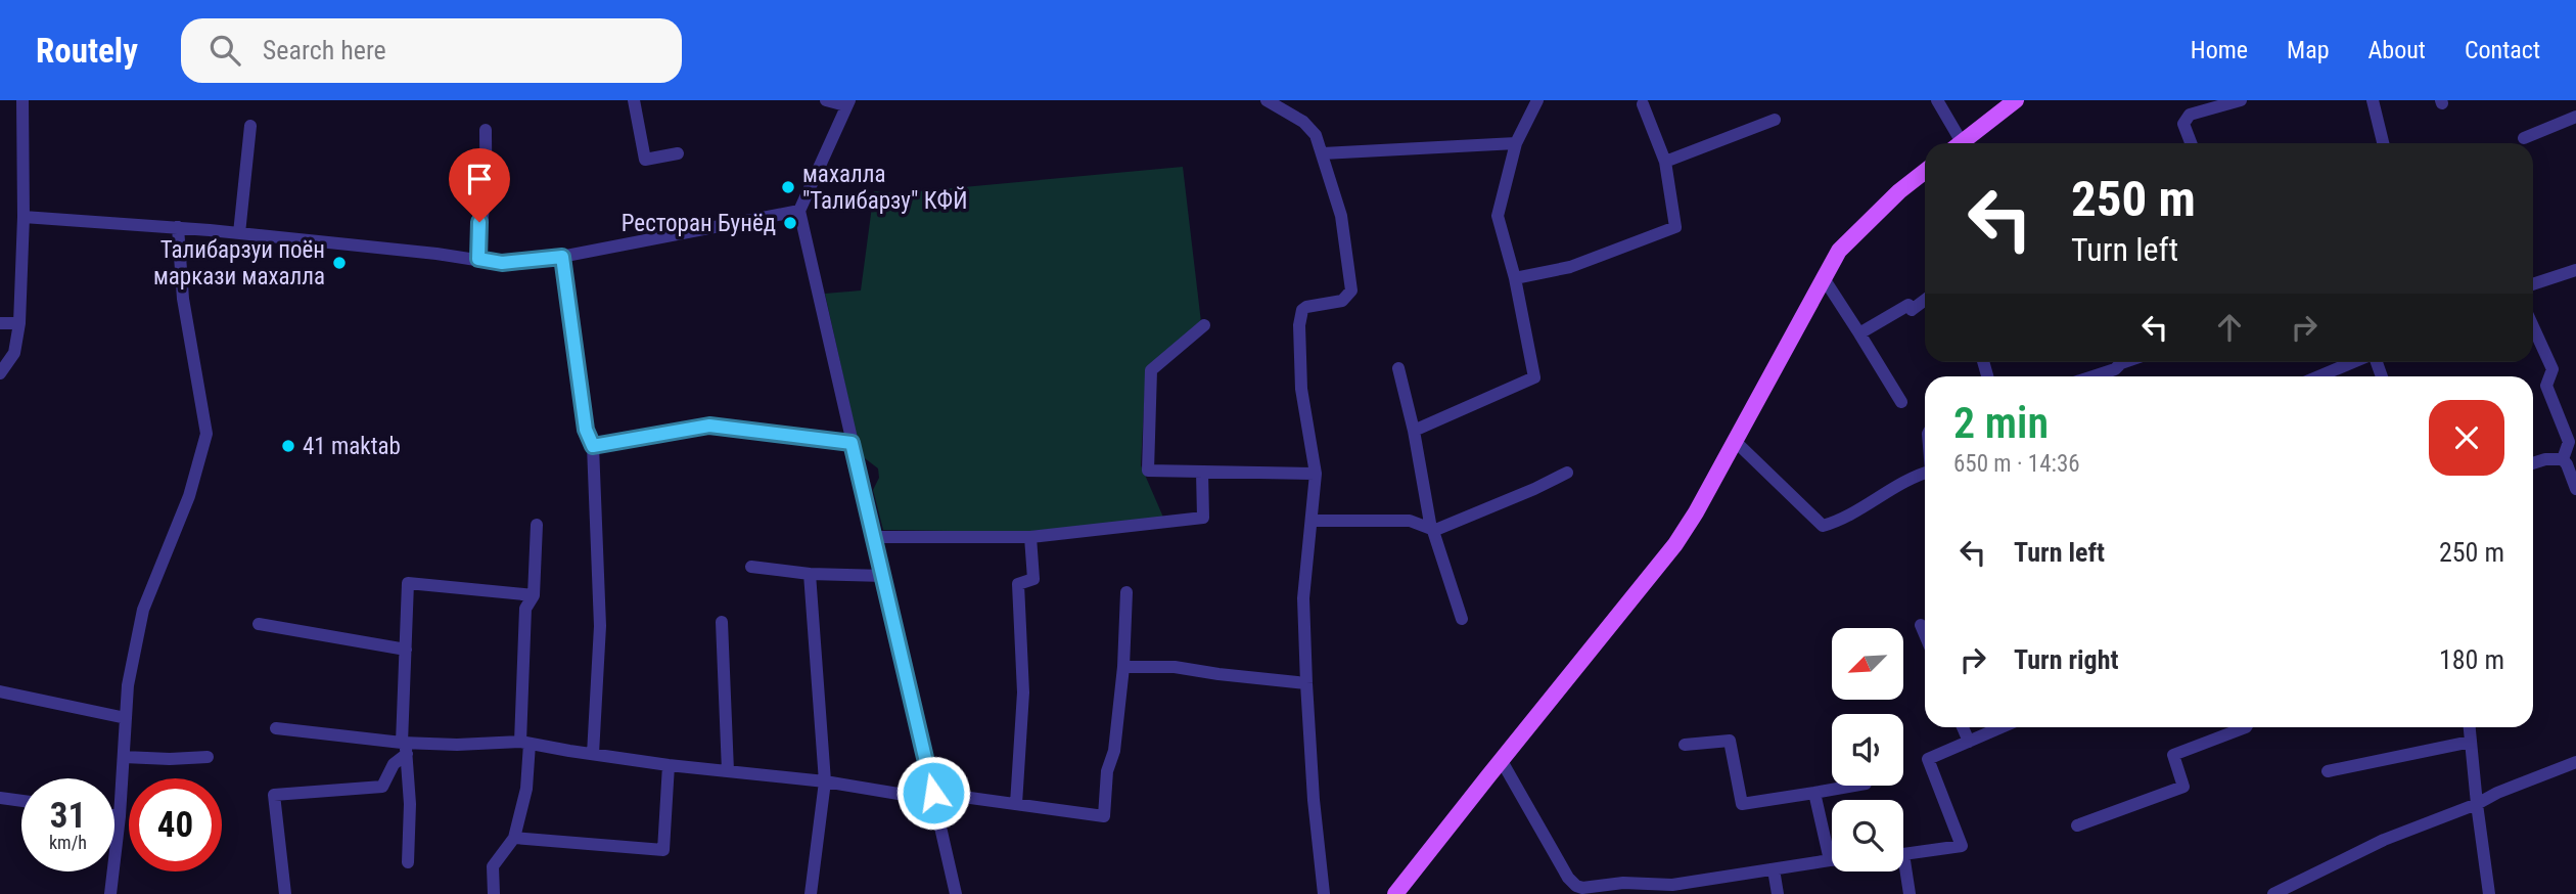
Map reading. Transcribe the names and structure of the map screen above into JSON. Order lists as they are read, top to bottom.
{
  "places": [
    "махалла \"Талибарзу\" КФЙ",
    "Ресторан Бунёд",
    "Талибарзуи поён маркази махалла",
    "41 maktab"
  ],
  "north": "bottom left",
  "page": {
    "header": "Routely",
    "search": "Search here",
    "nav": [
      "Home",
      "Map",
      "About",
      "Contact"
    ],
    "turn": ["250 m", "Turn left"],
    "heading": ["2 min", "650 m · 14:36"],
    "list": [
      {
        "name": "Turn left",
        "value": "250 m"
      },
      {
        "name": "Turn right",
        "value": "180 m"
      }
    ],
    "speed": "31 km/h",
    "limit": "40"
  }
}
